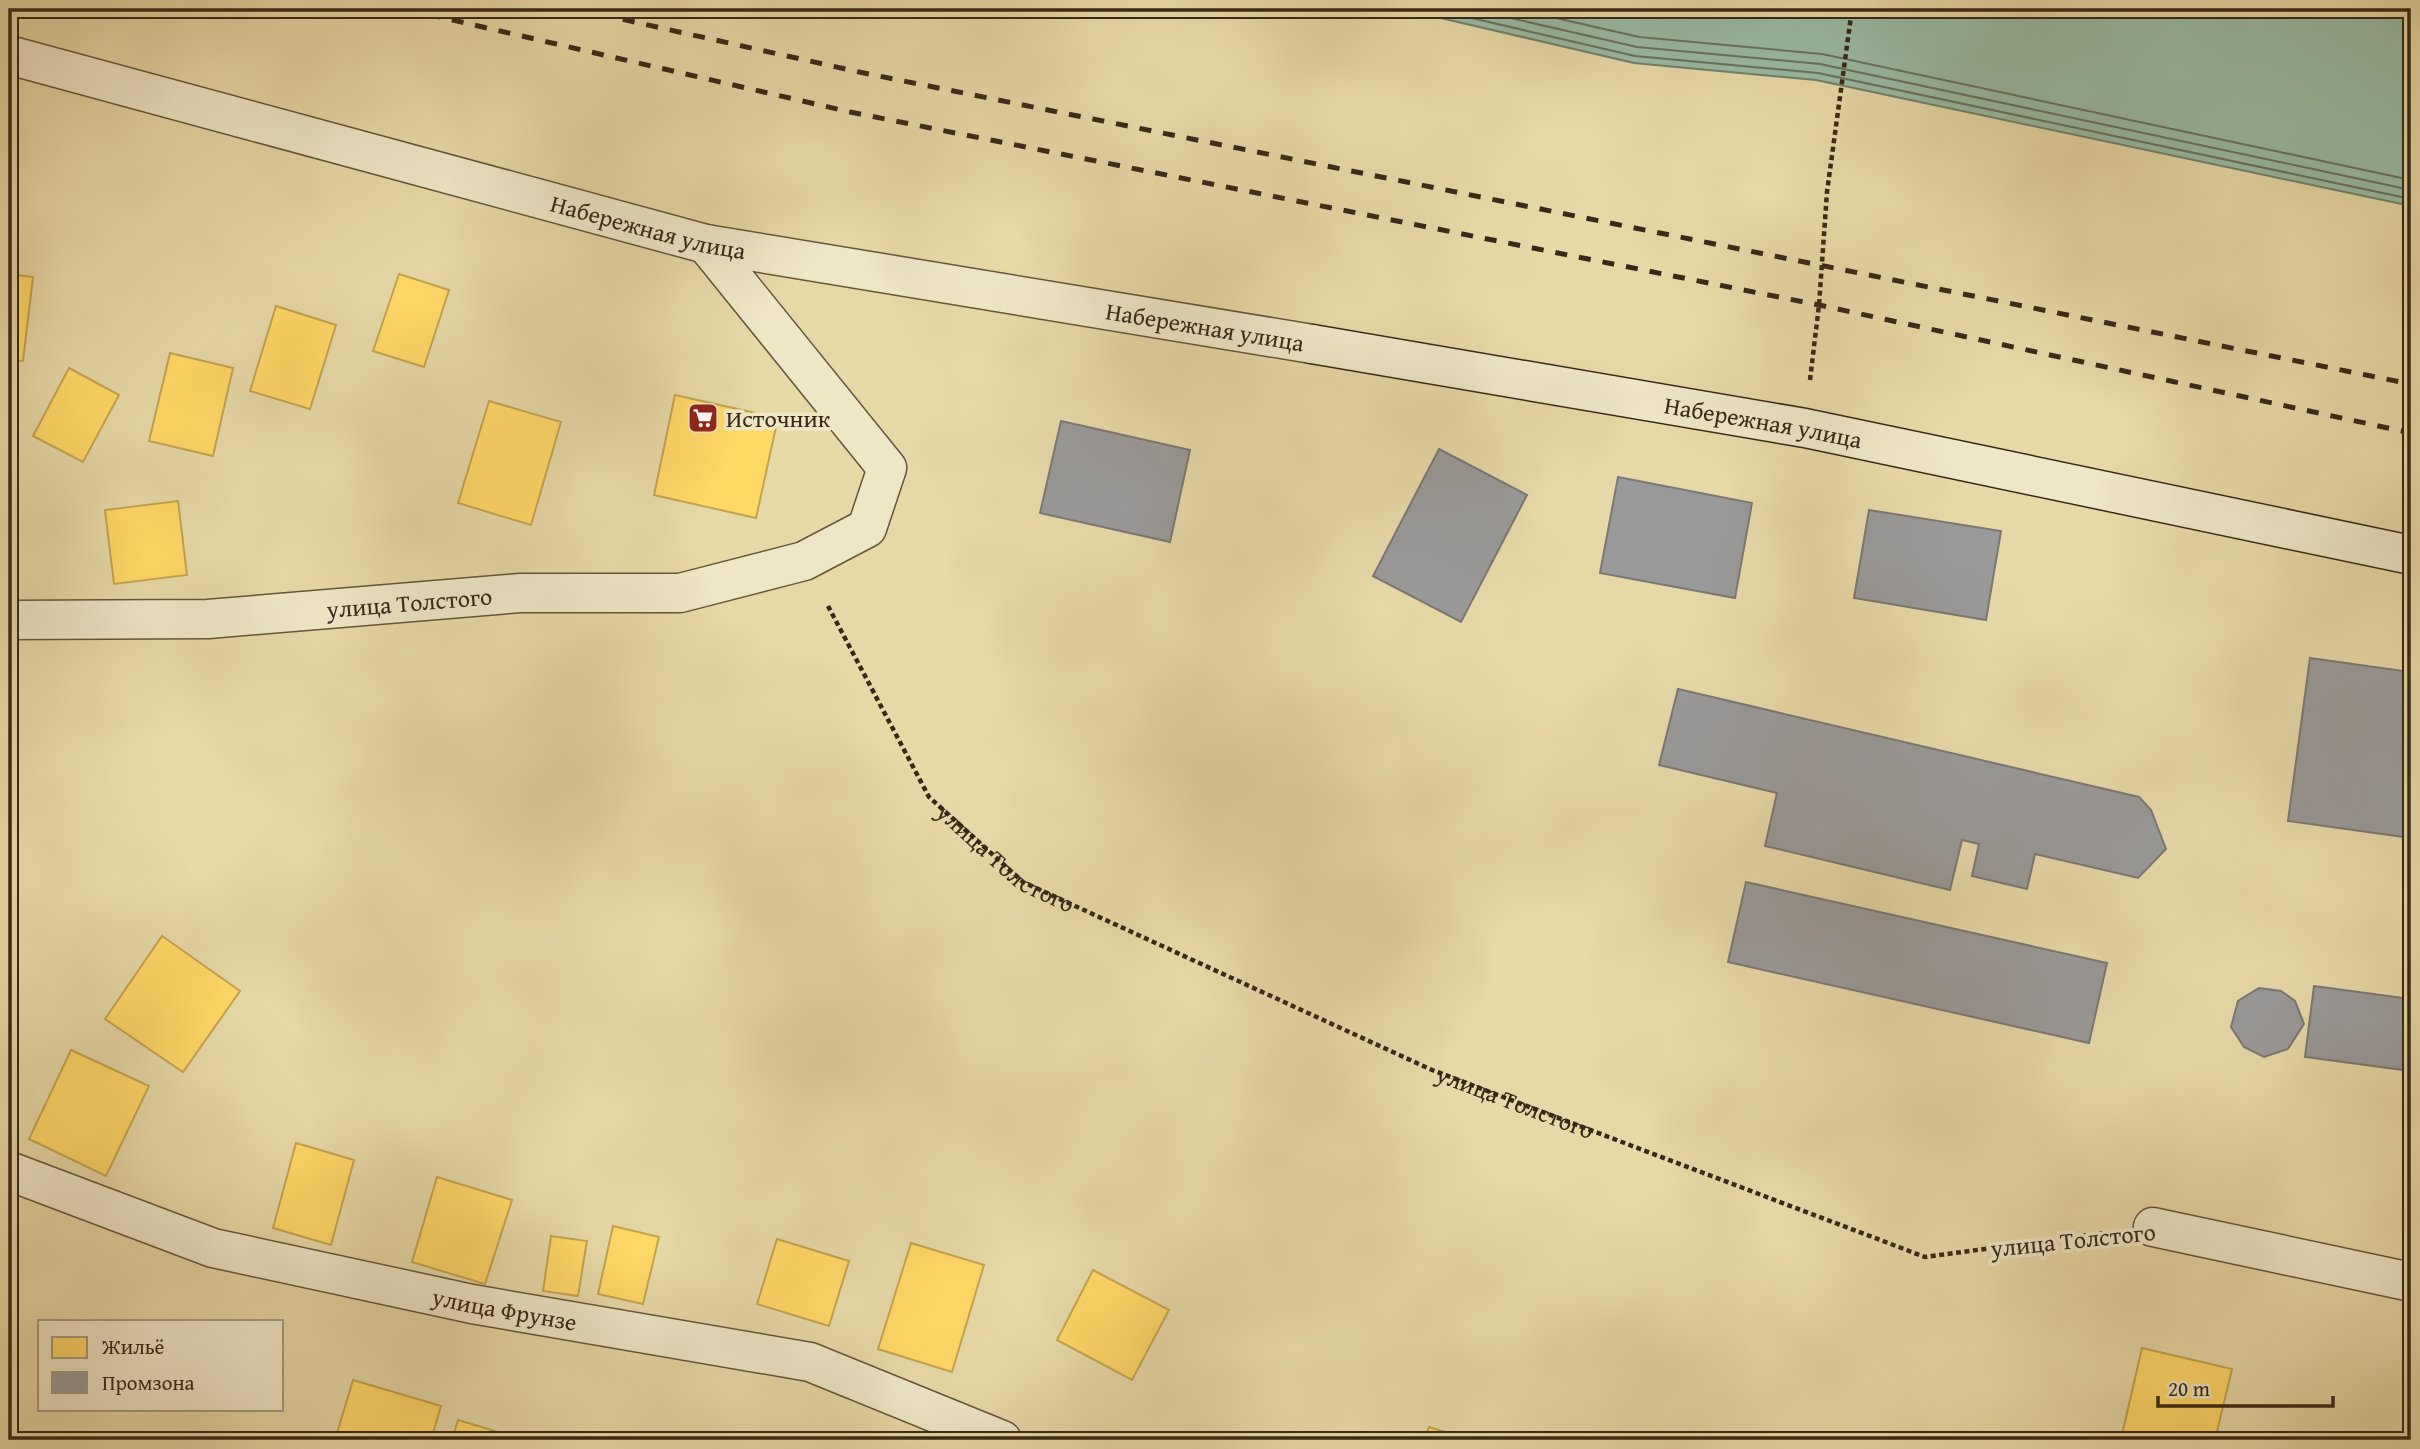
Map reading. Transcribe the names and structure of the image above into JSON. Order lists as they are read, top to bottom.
{
  "streets": {
    "street": ["Набережная улица", "улица Толстого", "улица Фрунзе"]
  },
  "crossings": [
    ["Набережная улица", "улица Толстого"]
  ],
  "places": {
    "supermarket": ["Источник"]
  },
  "legend": ["Жильё", "Промзона"],
  "scale_bar": "20 m"
}
